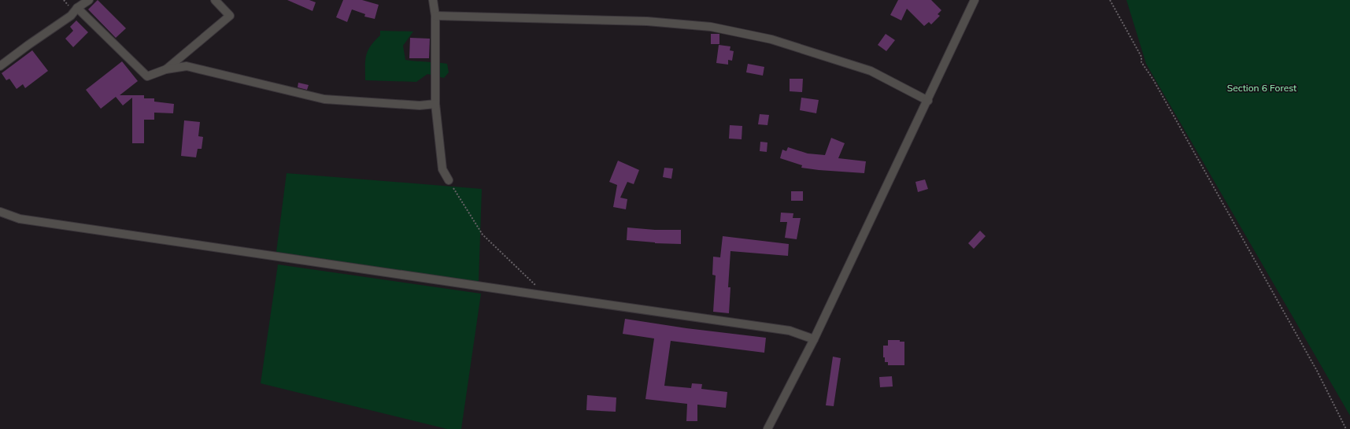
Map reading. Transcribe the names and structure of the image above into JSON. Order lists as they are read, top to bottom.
{
  "parks": ["Section 6 Forest"]
}
